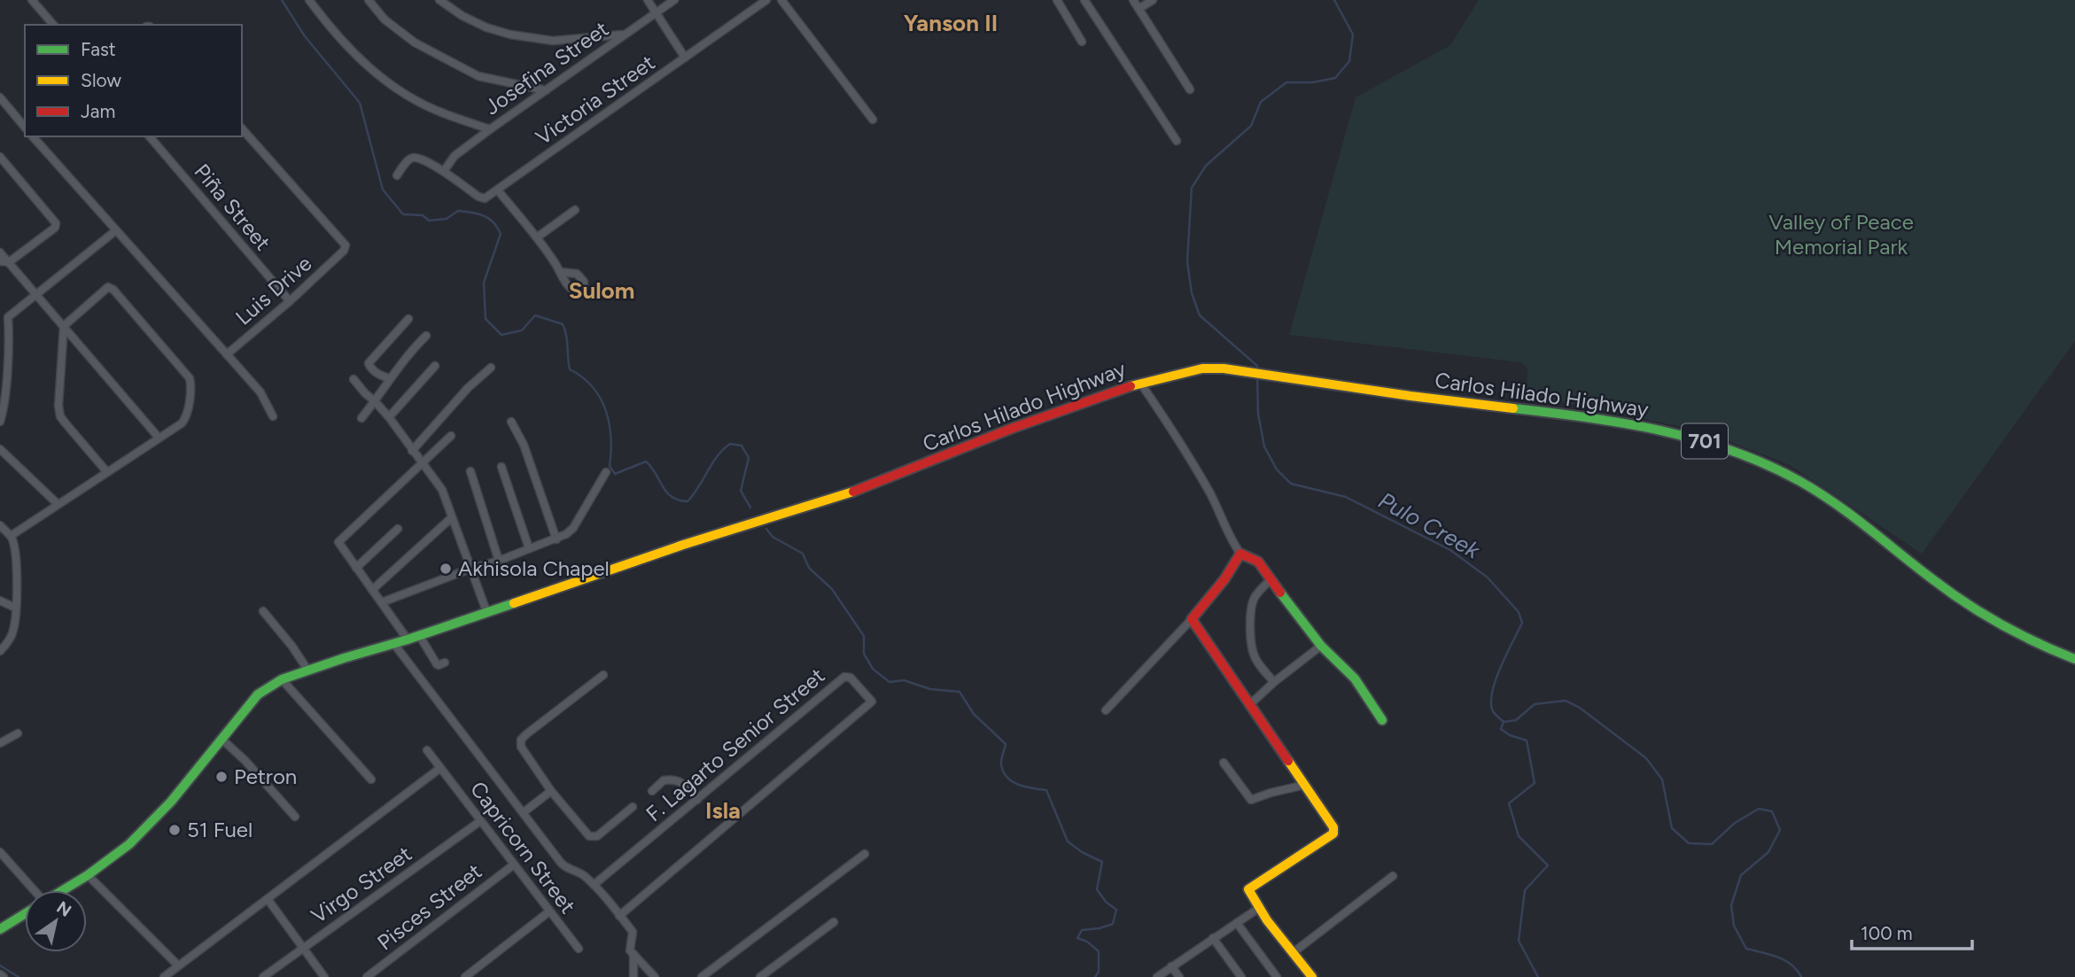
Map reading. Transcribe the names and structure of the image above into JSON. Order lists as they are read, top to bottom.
{
  "streets": {
    "main road": ["Carlos Hilado Highway", "701"],
    "street": [
      "Josefina Street",
      "Victoria Street",
      "Piña Street",
      "Luis Drive",
      "F. Lagarto Senior Street",
      "Capricorn Street",
      "Virgo Street",
      "Pisces Street"
    ]
  },
  "crossings": [
    ["Piña Street", "Luis Drive"],
    ["Capricorn Street", "Virgo Street"],
    ["Capricorn Street", "Pisces Street"]
  ],
  "districts": ["Yanson II", "Sulom", "Isla"],
  "water": ["Pulo Creek"],
  "parks": ["Valley of Peace Memorial Park"],
  "places": ["Akhisola Chapel", "Petron", "51 Fuel"],
  "legend": ["Fast", "Slow", "Jam"],
  "scale_bar": "100 m",
  "north": "top right"
}
